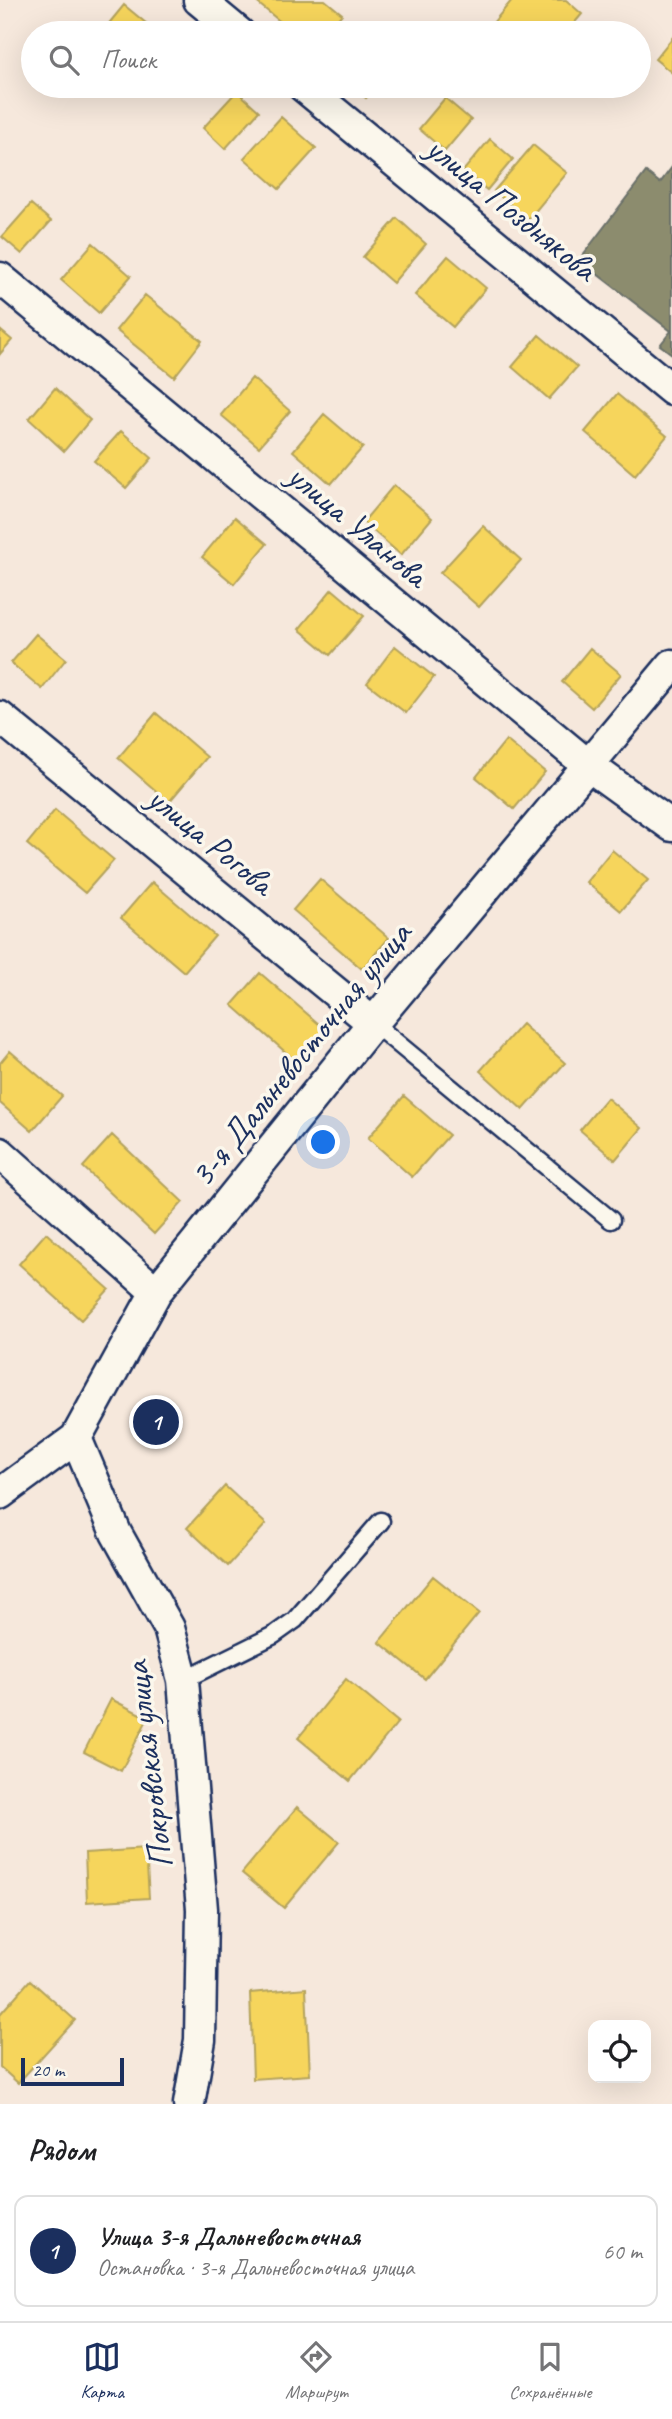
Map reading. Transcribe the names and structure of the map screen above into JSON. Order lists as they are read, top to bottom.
{
  "streets": {
    "street": [
      "улица Позднякова",
      "улица Уланова",
      "улица Рогова",
      "3-я Дальневосточная улица",
      "Покровская улица"
    ]
  },
  "crossings": [
    ["улица Уланова", "3-я Дальневосточная улица"],
    ["улица Рогова", "3-я Дальневосточная улица"],
    ["3-я Дальневосточная улица", "Покровская улица"]
  ],
  "scale_bar": "20 m",
  "page": {
    "search": "Поиск",
    "pins": "1",
    "scale": "20 m",
    "heading": "Рядом",
    "list": [
      {
        "mark": "1",
        "name": "Улица 3-я Дальневосточная",
        "note": "Остановка · 3-я Дальневосточная улица",
        "value": "60 m"
      }
    ],
    "nav": ["Карта", "Маршрут", "Сохранённые"]
  }
}
